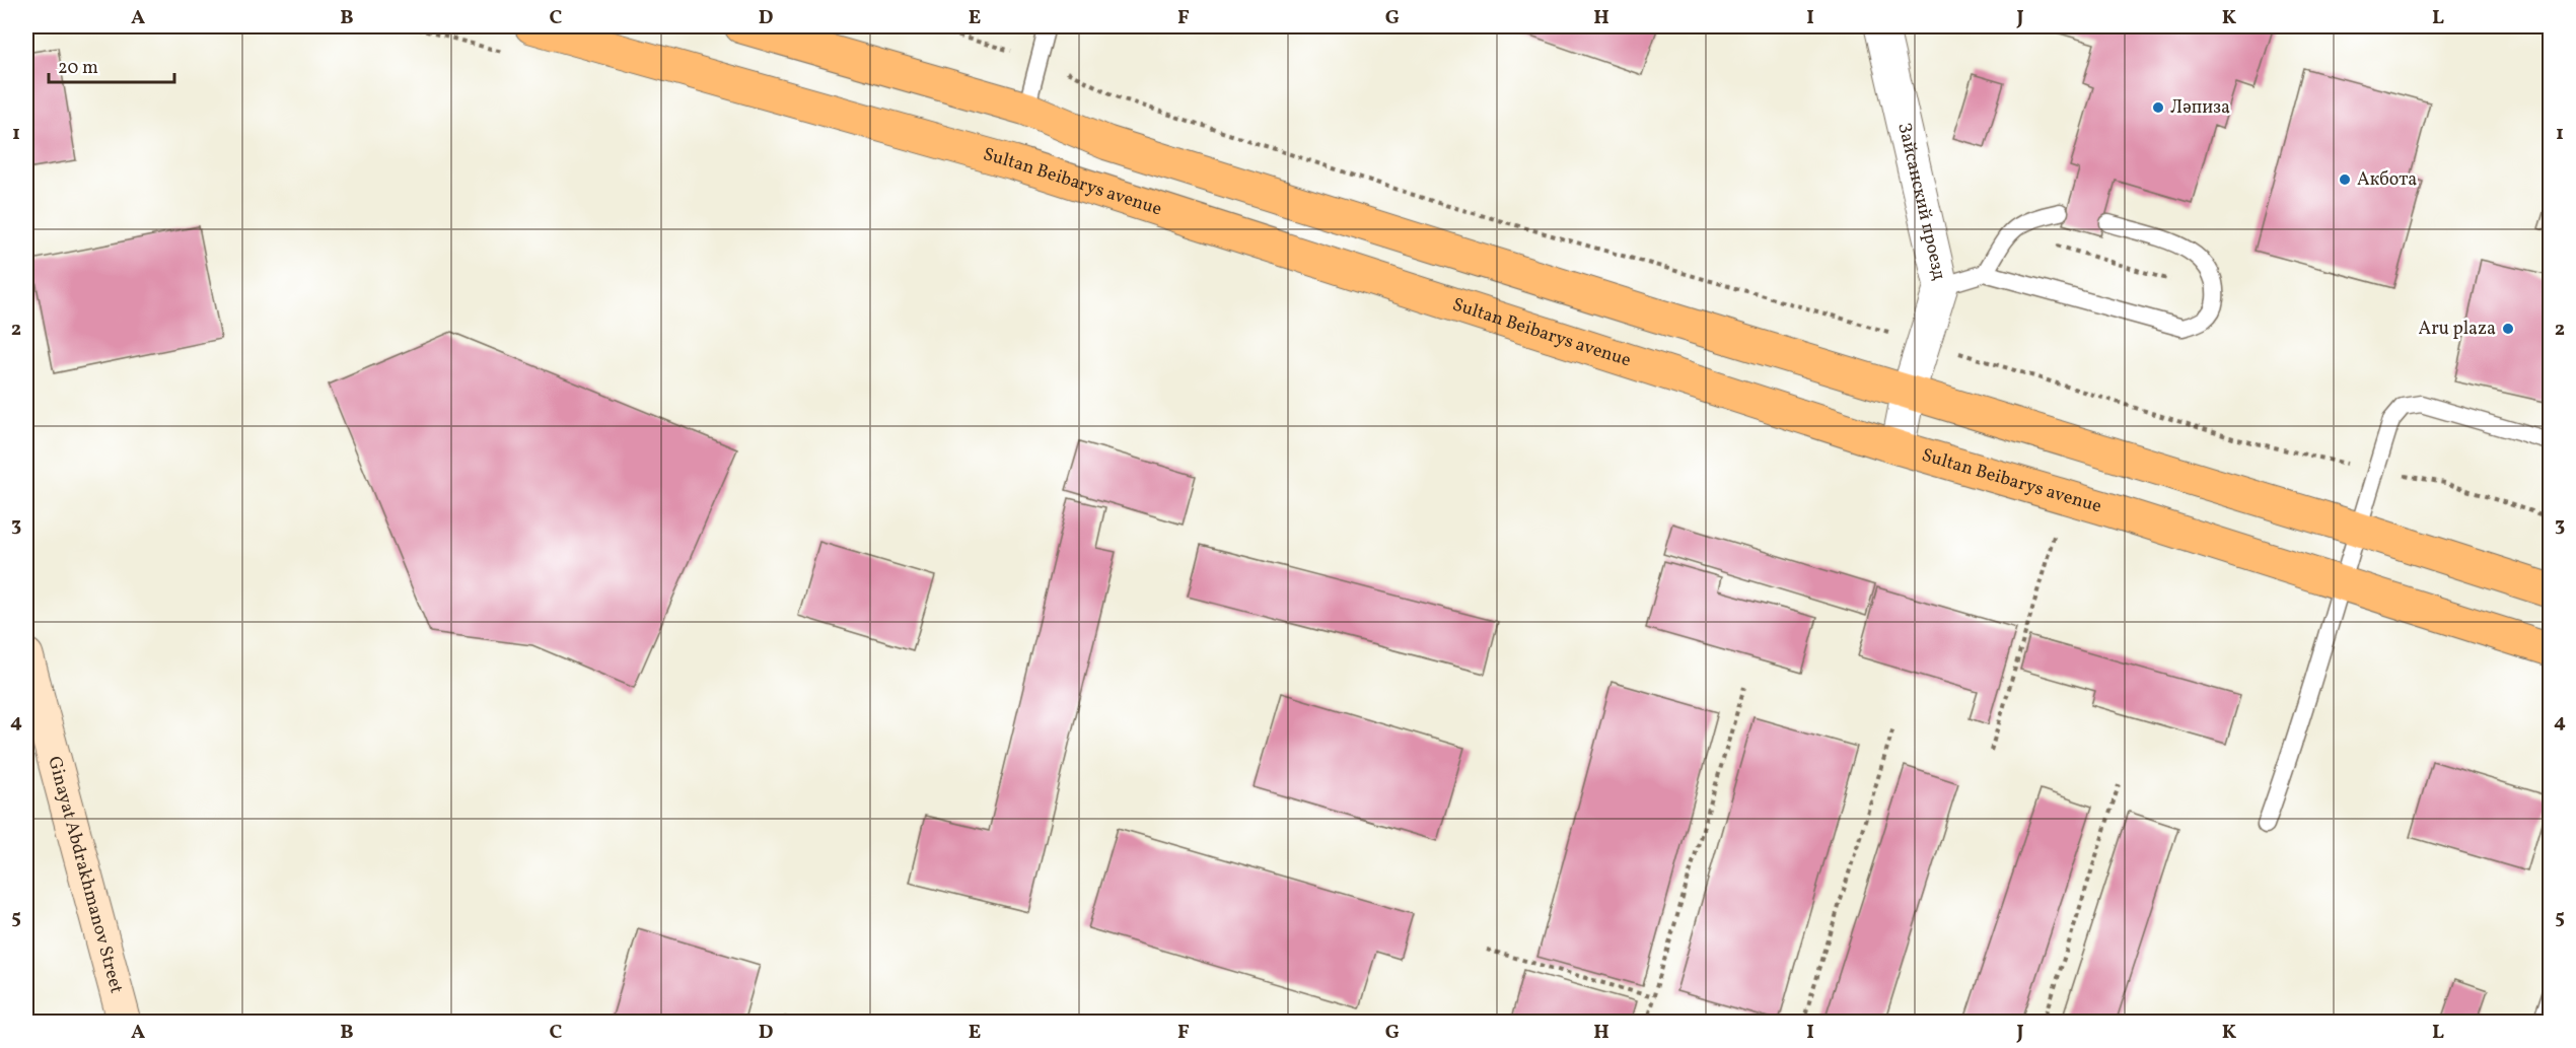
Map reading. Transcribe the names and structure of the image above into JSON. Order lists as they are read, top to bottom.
{
  "streets": {
    "main road": ["Sultan Beibarys avenue"],
    "street": ["Зайсанский проезд", "Ginayat Abdrakhmanov Street"]
  },
  "crossings": [
    ["Sultan Beibarys avenue", "Зайсанский проезд"]
  ],
  "places": ["Ләпиза", "Акбота", "Aru plaza"],
  "scale_bar": "20 m",
  "grid": {
    "columns": [
      "A",
      "B",
      "C",
      "D",
      "E",
      "F",
      "G",
      "H",
      "I",
      "J",
      "K",
      "L"
    ],
    "rows": [
      "1",
      "2",
      "3",
      "4",
      "5"
    ]
  }
}
